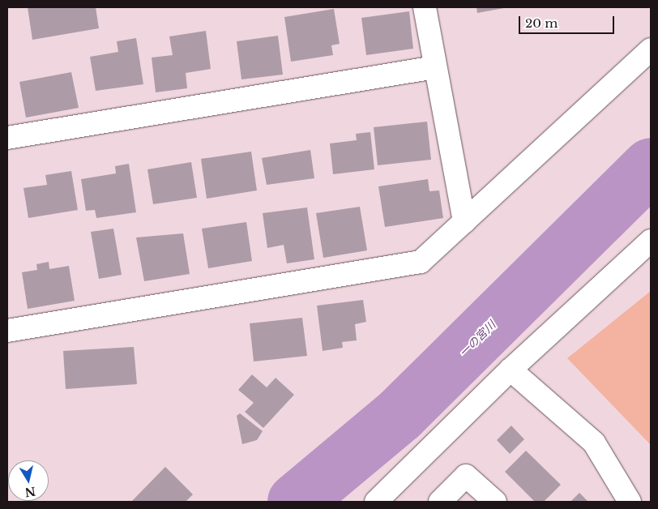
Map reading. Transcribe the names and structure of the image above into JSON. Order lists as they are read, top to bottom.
{
  "water": ["一の宮川"],
  "scale_bar": "20 m",
  "north": "bottom"
}
